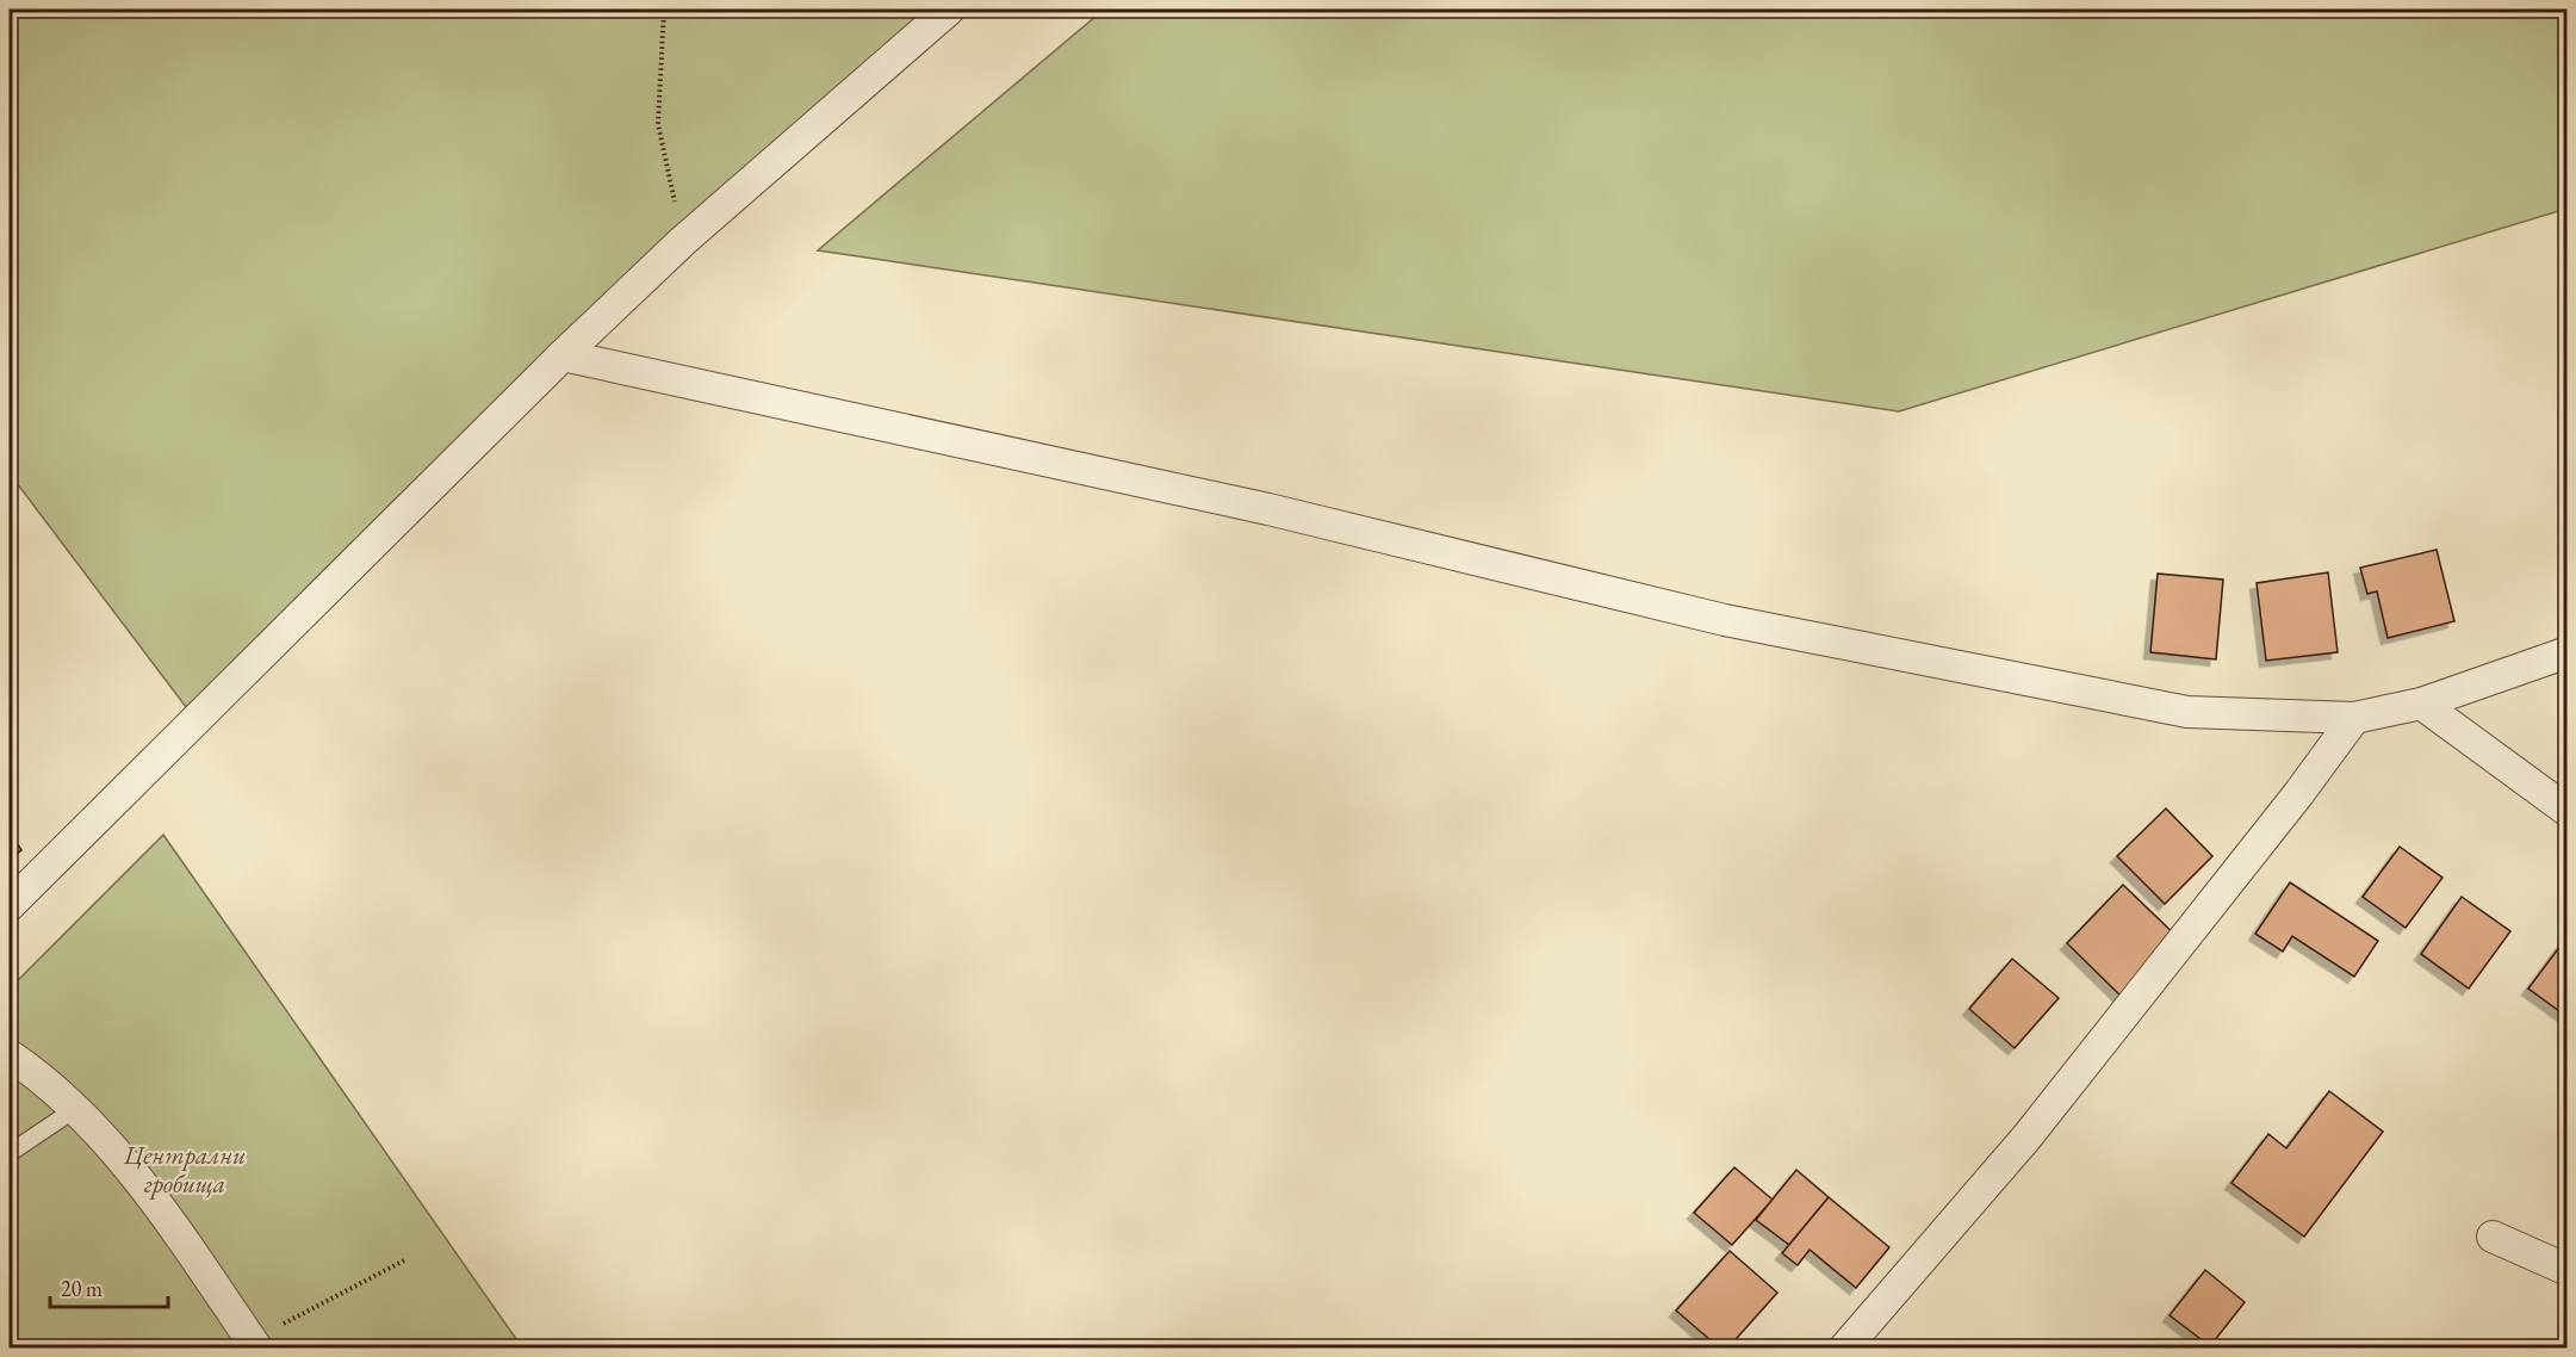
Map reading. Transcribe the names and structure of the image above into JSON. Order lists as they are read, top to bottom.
{
  "parks": ["Централни гробища"],
  "scale_bar": "20 m"
}
